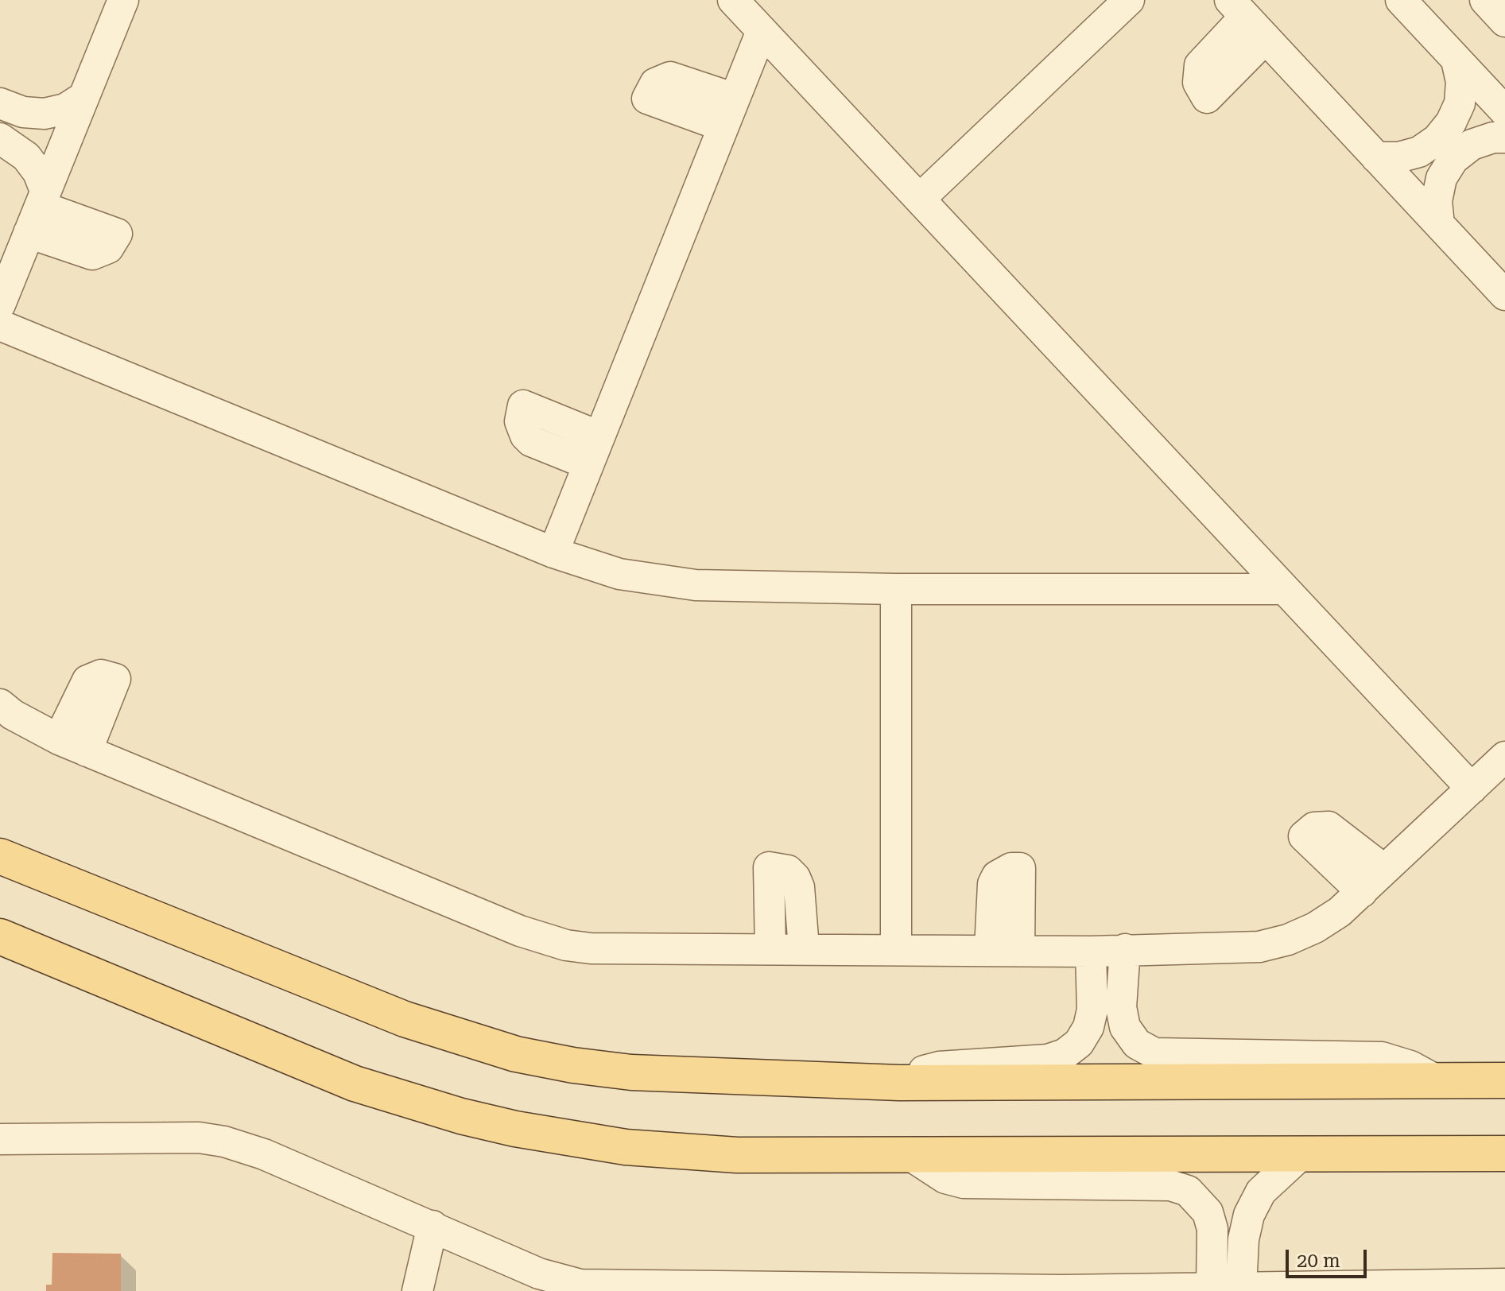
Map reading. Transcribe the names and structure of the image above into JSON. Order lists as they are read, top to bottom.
{
  "scale_bar": "20 m"
}
